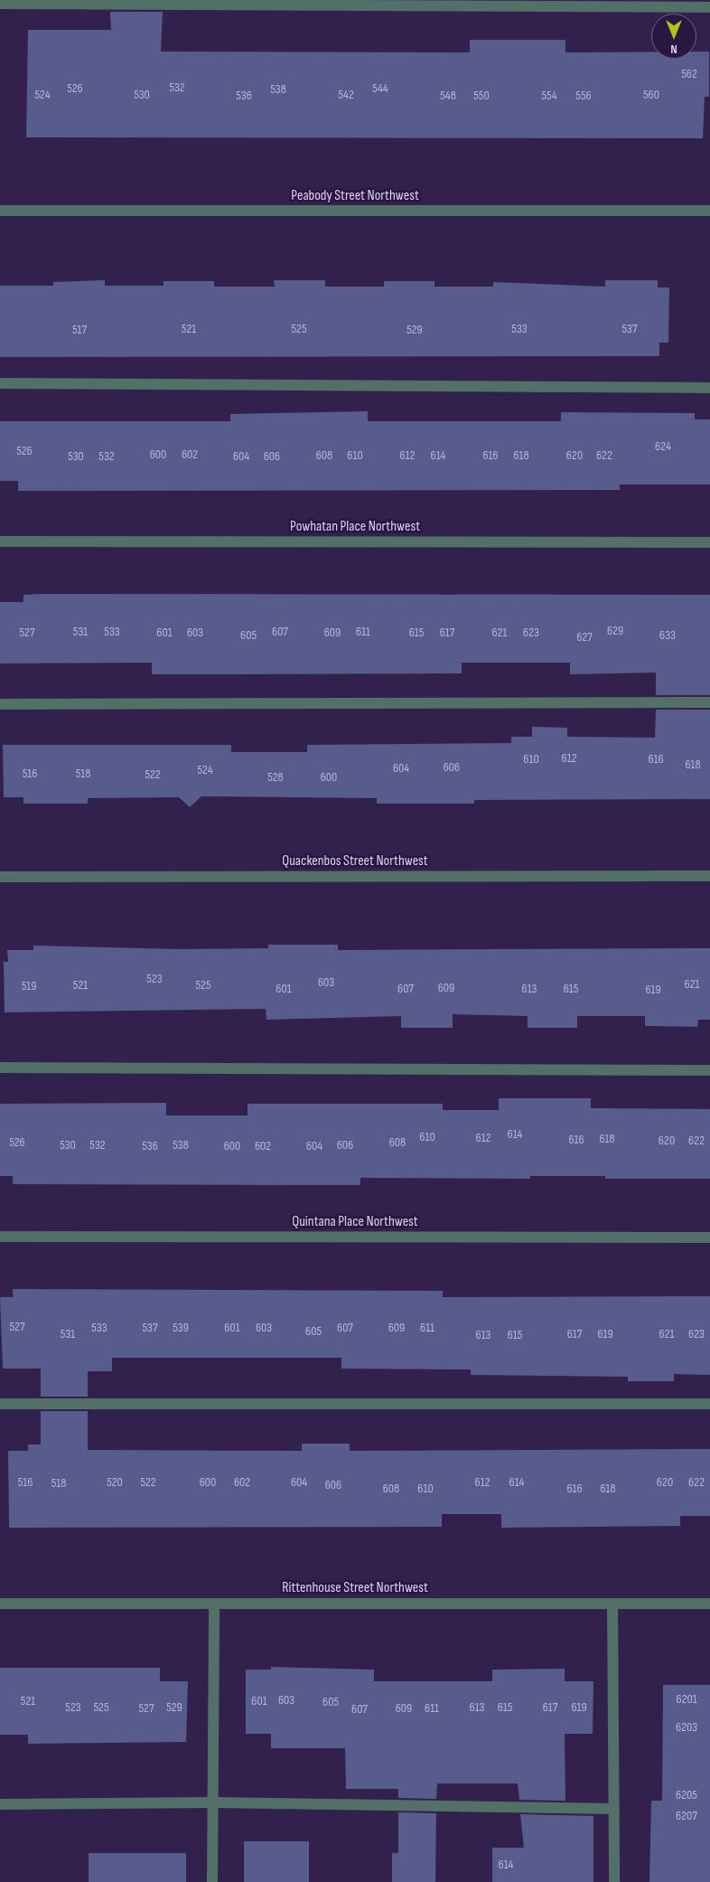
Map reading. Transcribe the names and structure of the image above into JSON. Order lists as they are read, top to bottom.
{
  "streets": {
    "street": [
      "Peabody Street Northwest",
      "Powhatan Place Northwest",
      "Quackenbos Street Northwest",
      "Quintana Place Northwest",
      "Rittenhouse Street Northwest"
    ]
  },
  "house_numbers": [
    "562",
    "532",
    "526",
    "544",
    "538",
    "524",
    "530",
    "542",
    "560",
    "536",
    "548",
    "550",
    "554",
    "556",
    "521",
    "525",
    "533",
    "537",
    "517",
    "529",
    "624",
    "526",
    "600",
    "602",
    "608",
    "610",
    "612",
    "614",
    "616",
    "618",
    "620",
    "622",
    "530",
    "532",
    "604",
    "606",
    "629",
    "531",
    "533",
    "607",
    "611",
    "527",
    "601",
    "603",
    "609",
    "615",
    "617",
    "621",
    "623",
    "605",
    "633",
    "627",
    "612",
    "610",
    "616",
    "618",
    "606",
    "604",
    "524",
    "516",
    "518",
    "522",
    "528",
    "600",
    "523",
    "603",
    "621",
    "521",
    "525",
    "519",
    "609",
    "601",
    "607",
    "613",
    "615",
    "619",
    "614",
    "610",
    "612",
    "618",
    "616",
    "620",
    "622",
    "526",
    "608",
    "530",
    "532",
    "538",
    "606",
    "536",
    "600",
    "602",
    "604",
    "527",
    "533",
    "537",
    "539",
    "601",
    "603",
    "607",
    "609",
    "611",
    "605",
    "531",
    "617",
    "619",
    "621",
    "623",
    "613",
    "615",
    "516",
    "520",
    "522",
    "600",
    "602",
    "604",
    "612",
    "614",
    "620",
    "622",
    "518",
    "606",
    "608",
    "610",
    "616",
    "618",
    "6201",
    "603",
    "521",
    "601",
    "605",
    "523",
    "525",
    "529",
    "613",
    "615",
    "617",
    "619",
    "527",
    "609",
    "611",
    "607",
    "6203",
    "6205",
    "6207",
    "614"
  ],
  "north": "bottom"
}
